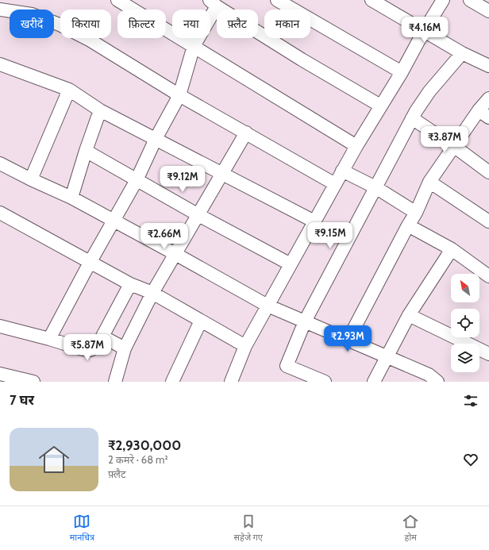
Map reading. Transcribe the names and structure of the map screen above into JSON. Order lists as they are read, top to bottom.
{
  "north": "top left",
  "page": {
    "chip": [
      "खरीदें",
      "किराया",
      "फ़िल्टर",
      "नया",
      "फ़्लैट",
      "मकान"
    ],
    "price": [
      "₹4.16M",
      "₹3.87M",
      "₹9.12M",
      "₹9.15M",
      "₹2.66M",
      "₹2.93M",
      "₹5.87M"
    ],
    "heading": "7 घर",
    "list": [
      {
        "name": "₹2,930,000",
        "note": "2 कमरे · 68 m² · फ़्लैट"
      }
    ],
    "tabs": ["मानचित्र", "सहेजे गए", "होम"]
  }
}
